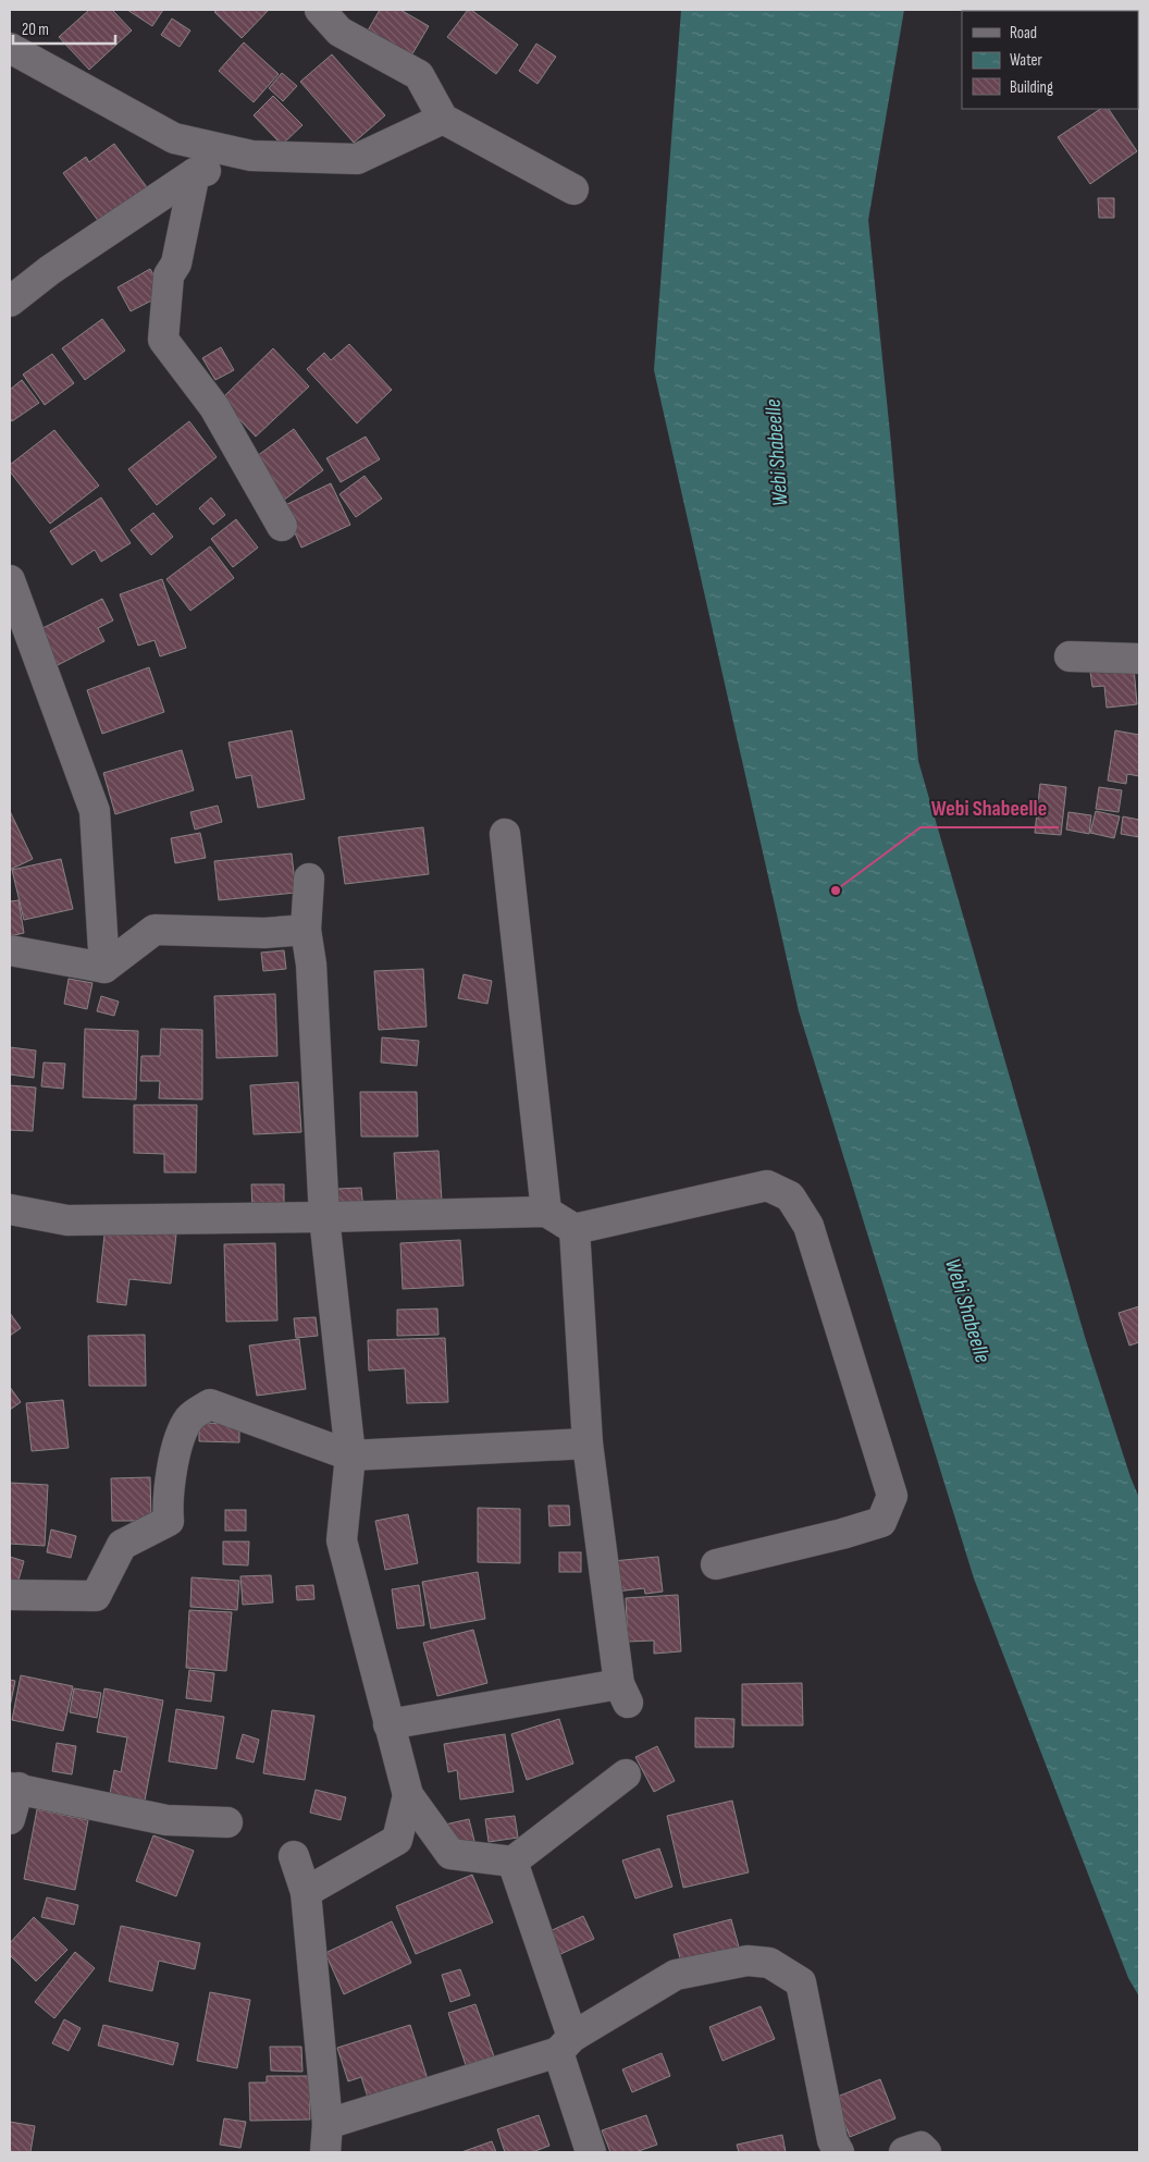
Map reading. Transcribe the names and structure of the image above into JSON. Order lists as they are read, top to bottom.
{
  "water": ["Webi Shabeelle"],
  "places": ["Webi Shabeelle"],
  "legend": ["Road", "Water", "Building"],
  "scale_bar": "20 m"
}
